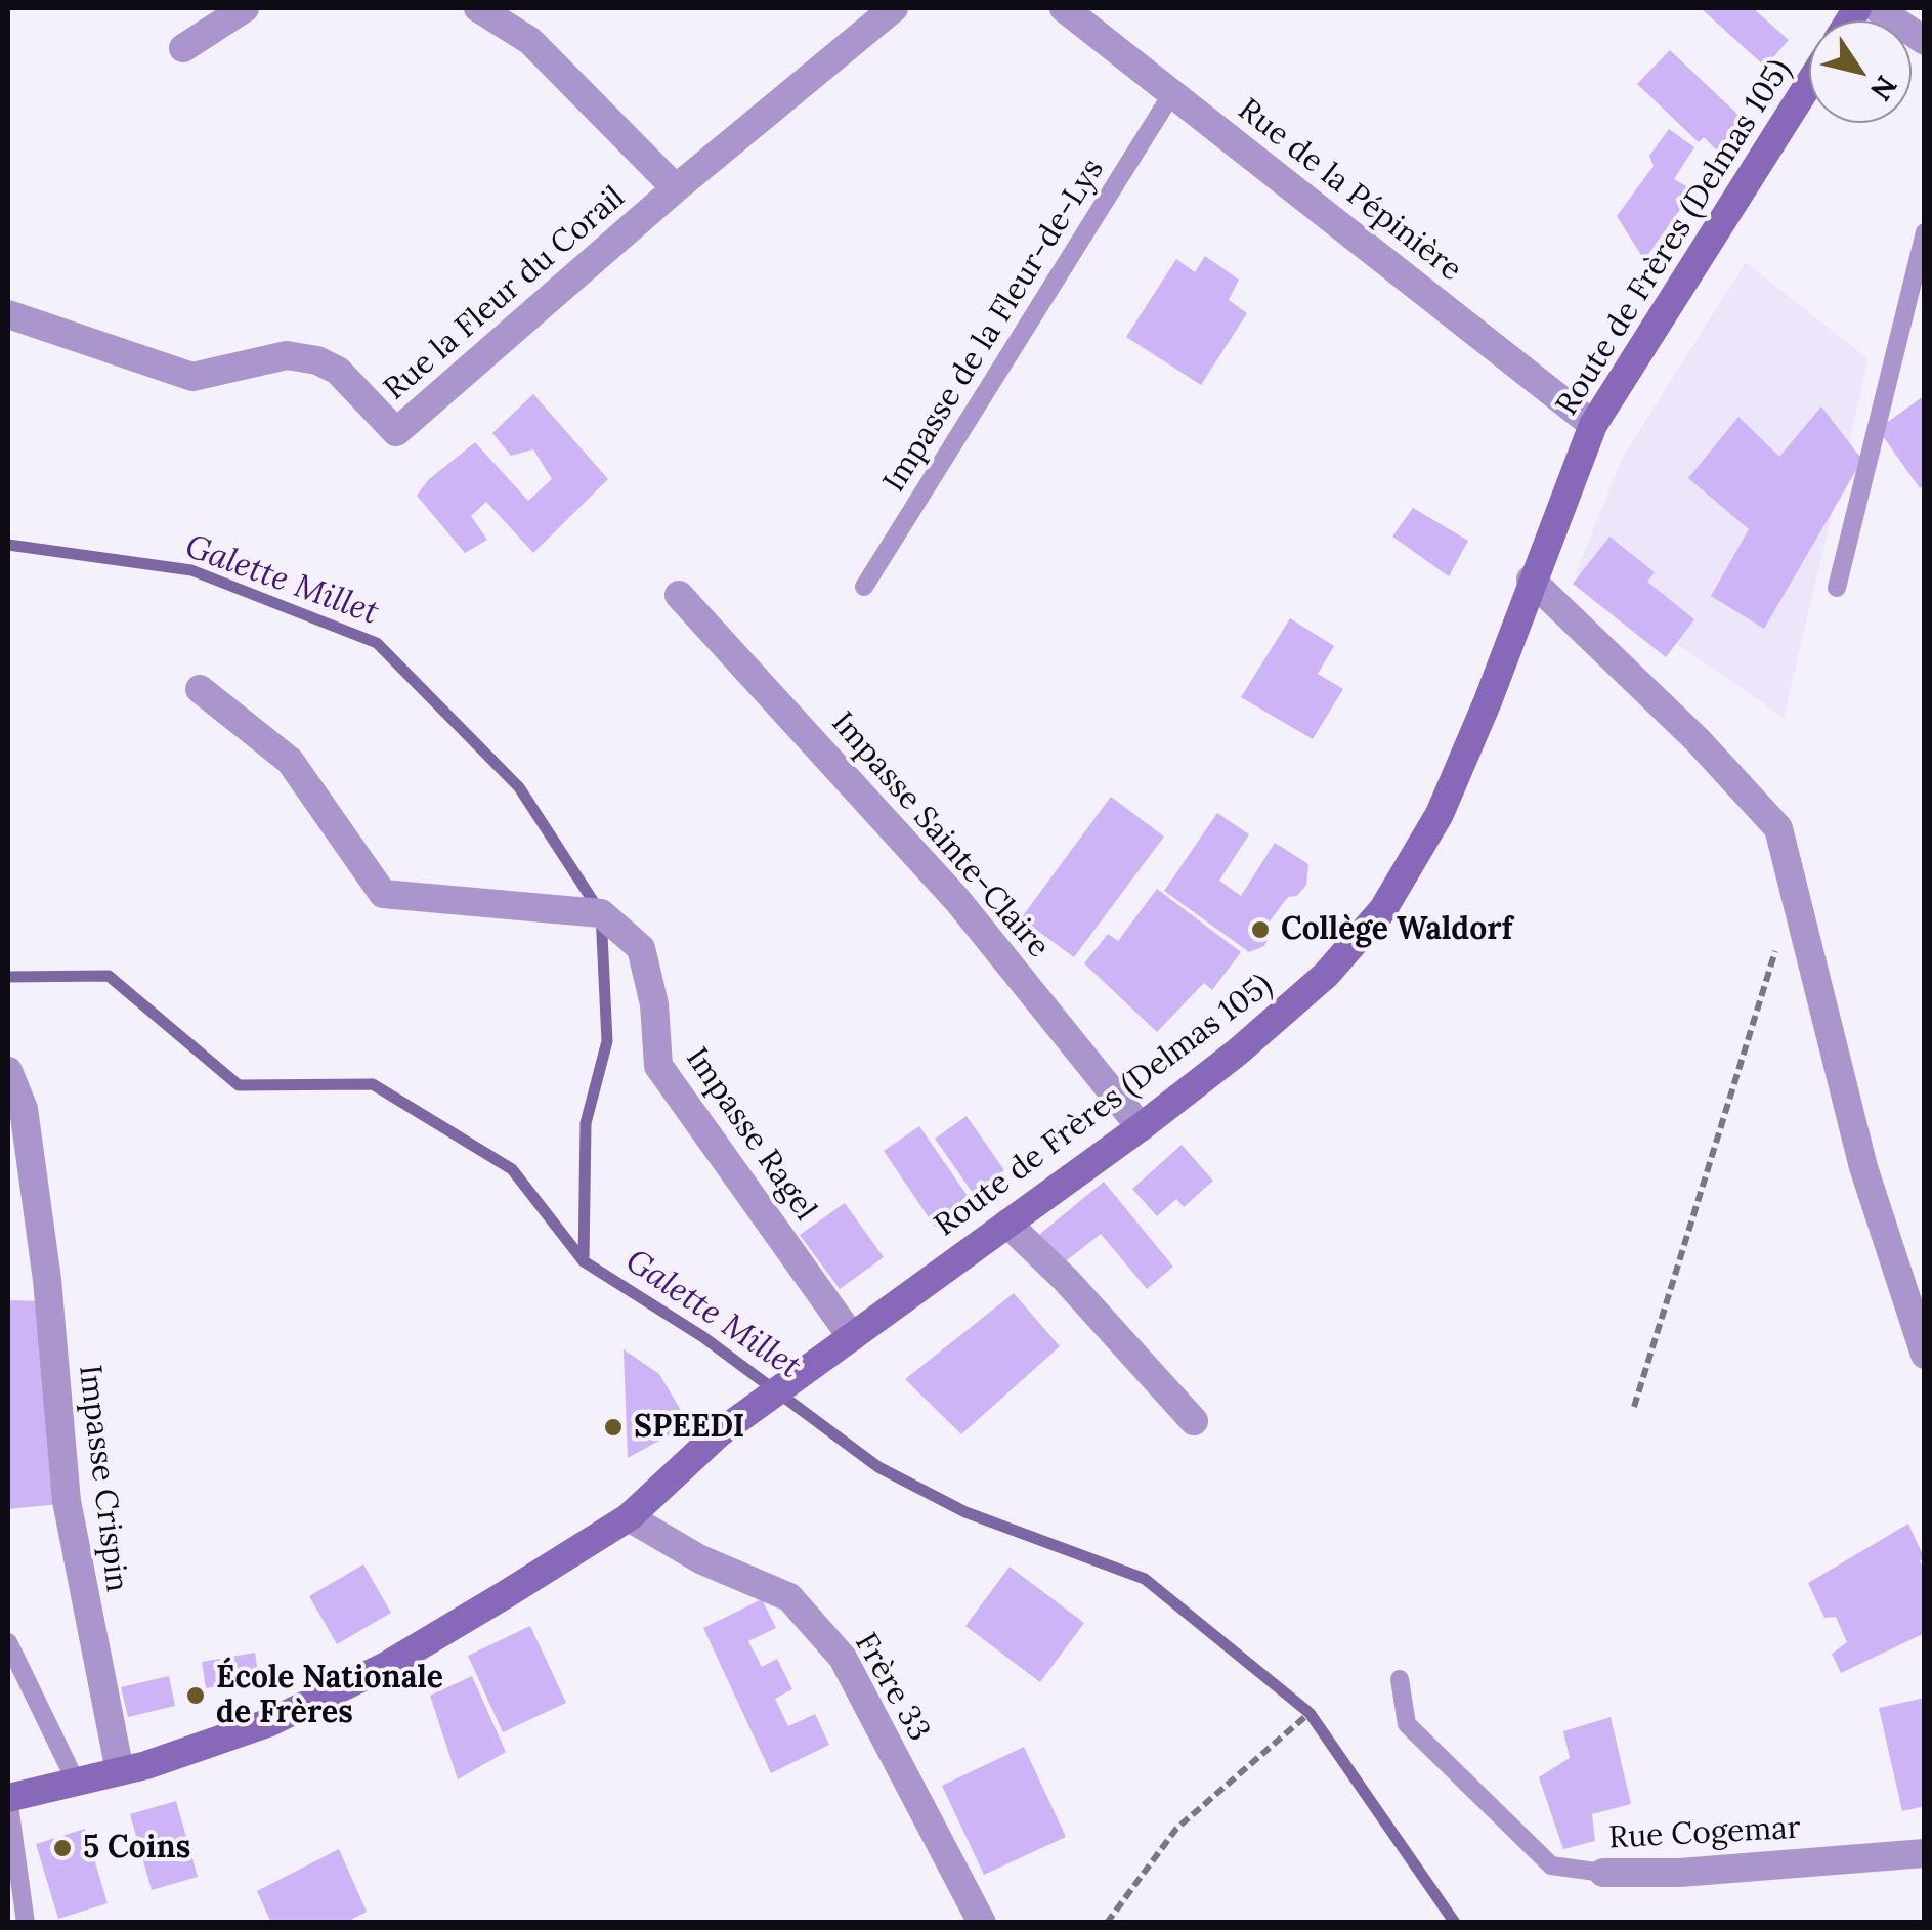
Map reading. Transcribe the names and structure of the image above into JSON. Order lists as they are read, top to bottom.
{
  "streets": {
    "main road": ["Route de Frères (Delmas 105)"],
    "street": [
      "Rue de la Pépinière",
      "Rue la Fleur du Corail",
      "Impasse Sainte-Claire",
      "Impasse Ragel",
      "Impasse Crispin",
      "Frère 33",
      "Rue Cogemar"
    ],
    "lane": ["Impasse de la Fleur-de-Lys"]
  },
  "crossings": [
    ["Rue de la Pépinière", "Route de Frères (Delmas 105)"],
    ["Rue de la Pépinière", "Impasse de la Fleur-de-Lys"],
    ["Route de Frères (Delmas 105)", "Impasse Sainte-Claire"],
    ["Route de Frères (Delmas 105)", "Impasse Ragel"],
    ["Route de Frères (Delmas 105)", "Impasse Crispin"],
    ["Route de Frères (Delmas 105)", "Frère 33"]
  ],
  "water": ["Galette Millet"],
  "places": [
    "Collège Waldorf",
    "SPEEDI",
    "École Nationale de Frères",
    "5 Coins"
  ],
  "north": "bottom right"
}
